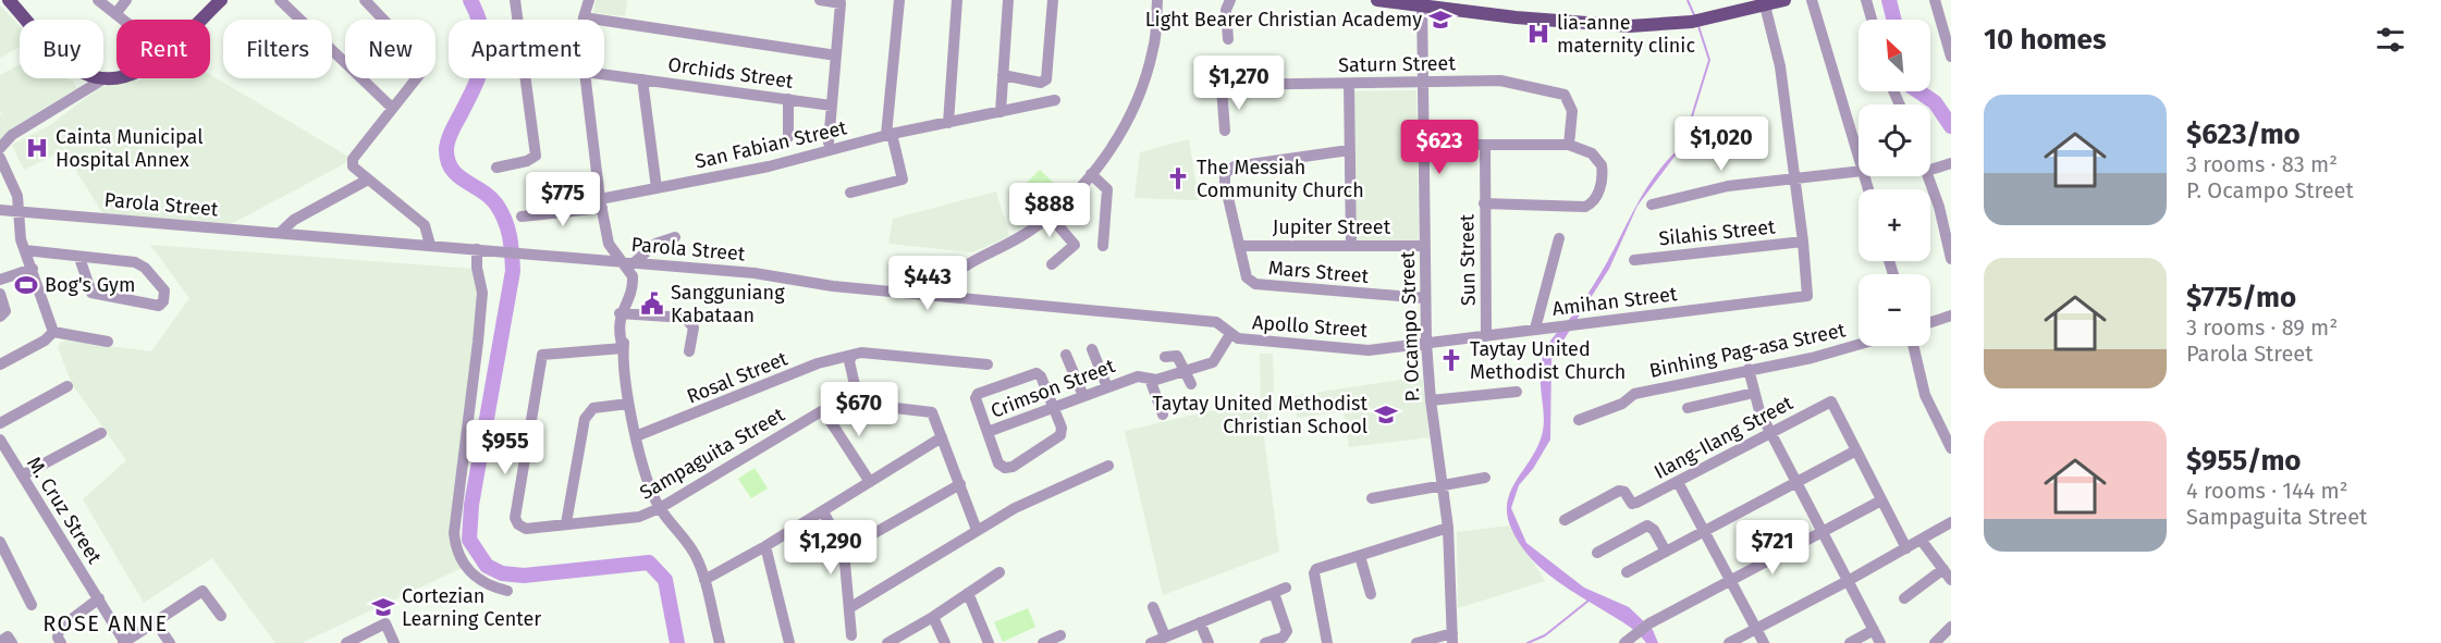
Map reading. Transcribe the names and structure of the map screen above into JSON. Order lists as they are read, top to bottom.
{
  "streets": {
    "street": [
      "Saturn Street",
      "Orchids Street",
      "San Fabian Street",
      "Parola Street",
      "Jupiter Street",
      "Silahis Street",
      "Sun Street",
      "Mars Street",
      "Amihan Street",
      "Apollo Street",
      "P. Ocampo Street",
      "Binhing Pag-asa Street",
      "Rosal Street",
      "Crimson Street",
      "Ilang-Ilang Street",
      "Sampaguita Street",
      "M. Cruz Street"
    ]
  },
  "crossings": [
    ["Saturn Street", "P. Ocampo Street"],
    ["Parola Street", "Apollo Street"],
    ["Parola Street", "Crimson Street"],
    ["Jupiter Street", "Mars Street"],
    ["Jupiter Street", "P. Ocampo Street"],
    ["Silahis Street", "Amihan Street"],
    ["Sun Street", "Amihan Street"],
    ["Mars Street", "P. Ocampo Street"],
    ["Amihan Street", "Apollo Street"],
    ["Amihan Street", "P. Ocampo Street"],
    ["Apollo Street", "P. Ocampo Street"],
    ["Apollo Street", "Crimson Street"]
  ],
  "districts": ["ROSE ANNE"],
  "places": {
    "school or university": ["Light Bearer Christian Academy", "Taytay United Methodist Christian School", "Cortezian Learning Center"],
    "hospital": ["lia-anne maternity clinic", "Cainta Municipal Hospital Annex"],
    "church": ["The Messiah Community Church", "Taytay United Methodist Church"],
    "sports": ["Bog's Gym"],
    "public building": ["Sangguniang Kabataan"]
  },
  "north": "top left",
  "page": {
    "heading": "10 homes",
    "map_buttons": ["+", "−"],
    "chip": [
      "Buy",
      "Rent",
      "Filters",
      "New",
      "Apartment"
    ],
    "price": [
      "$1,270",
      "$1,020",
      "$623",
      "$775",
      "$888",
      "$443",
      "$670",
      "$955",
      "$1,290",
      "$721"
    ],
    "list": [
      {
        "name": "$623/mo",
        "note": "3 rooms · 83 m² · P. Ocampo Street"
      },
      {
        "name": "$775/mo",
        "note": "3 rooms · 89 m² · Parola Street"
      },
      {
        "name": "$955/mo",
        "note": "4 rooms · 144 m² · Sampaguita Street"
      }
    ]
  }
}
